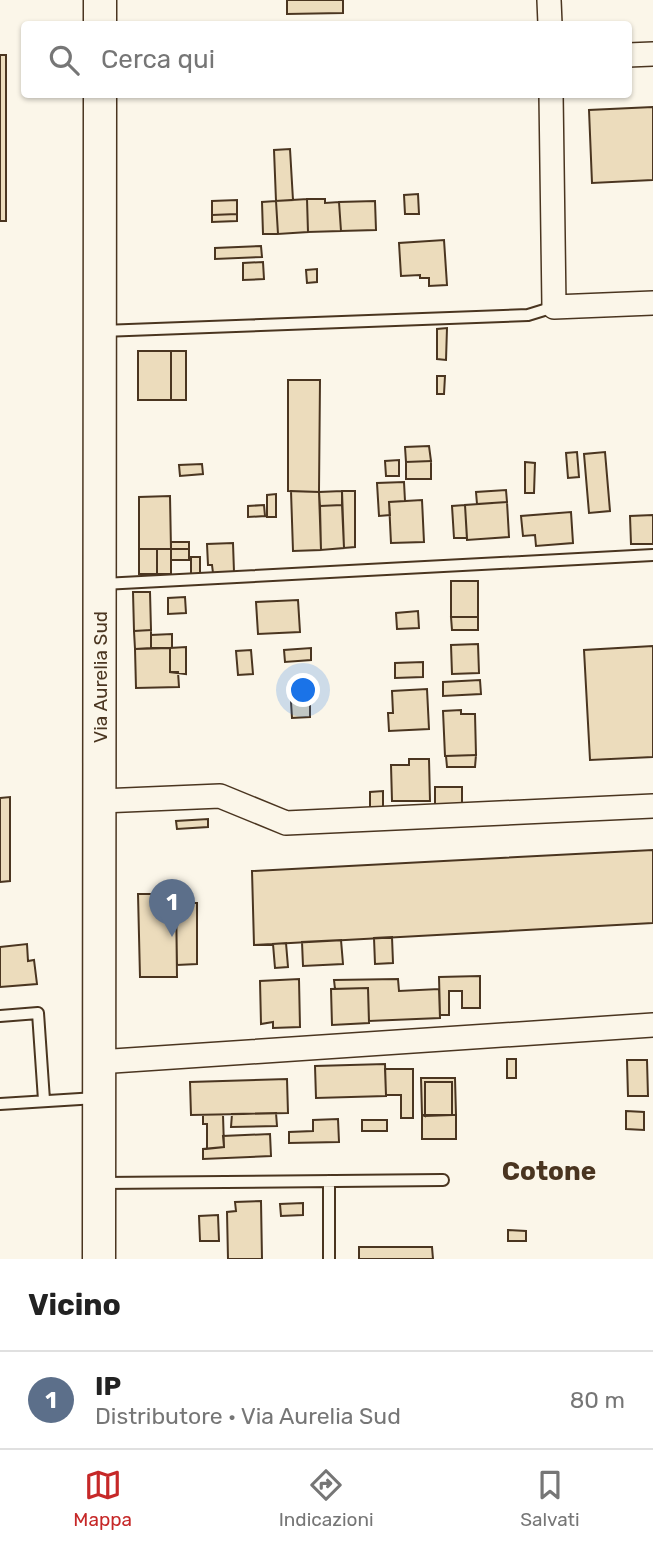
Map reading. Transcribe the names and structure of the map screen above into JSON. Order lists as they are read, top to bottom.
{
  "streets": {
    "main road": ["Via Aurelia Sud"]
  },
  "districts": ["Cotone"],
  "page": {
    "search": "Cerca qui",
    "pins": "1",
    "heading": "Vicino",
    "list": [
      {
        "mark": "1",
        "name": "IP",
        "note": "Distributore · Via Aurelia Sud",
        "value": "80 m"
      }
    ],
    "nav": ["Mappa", "Indicazioni", "Salvati"]
  }
}
